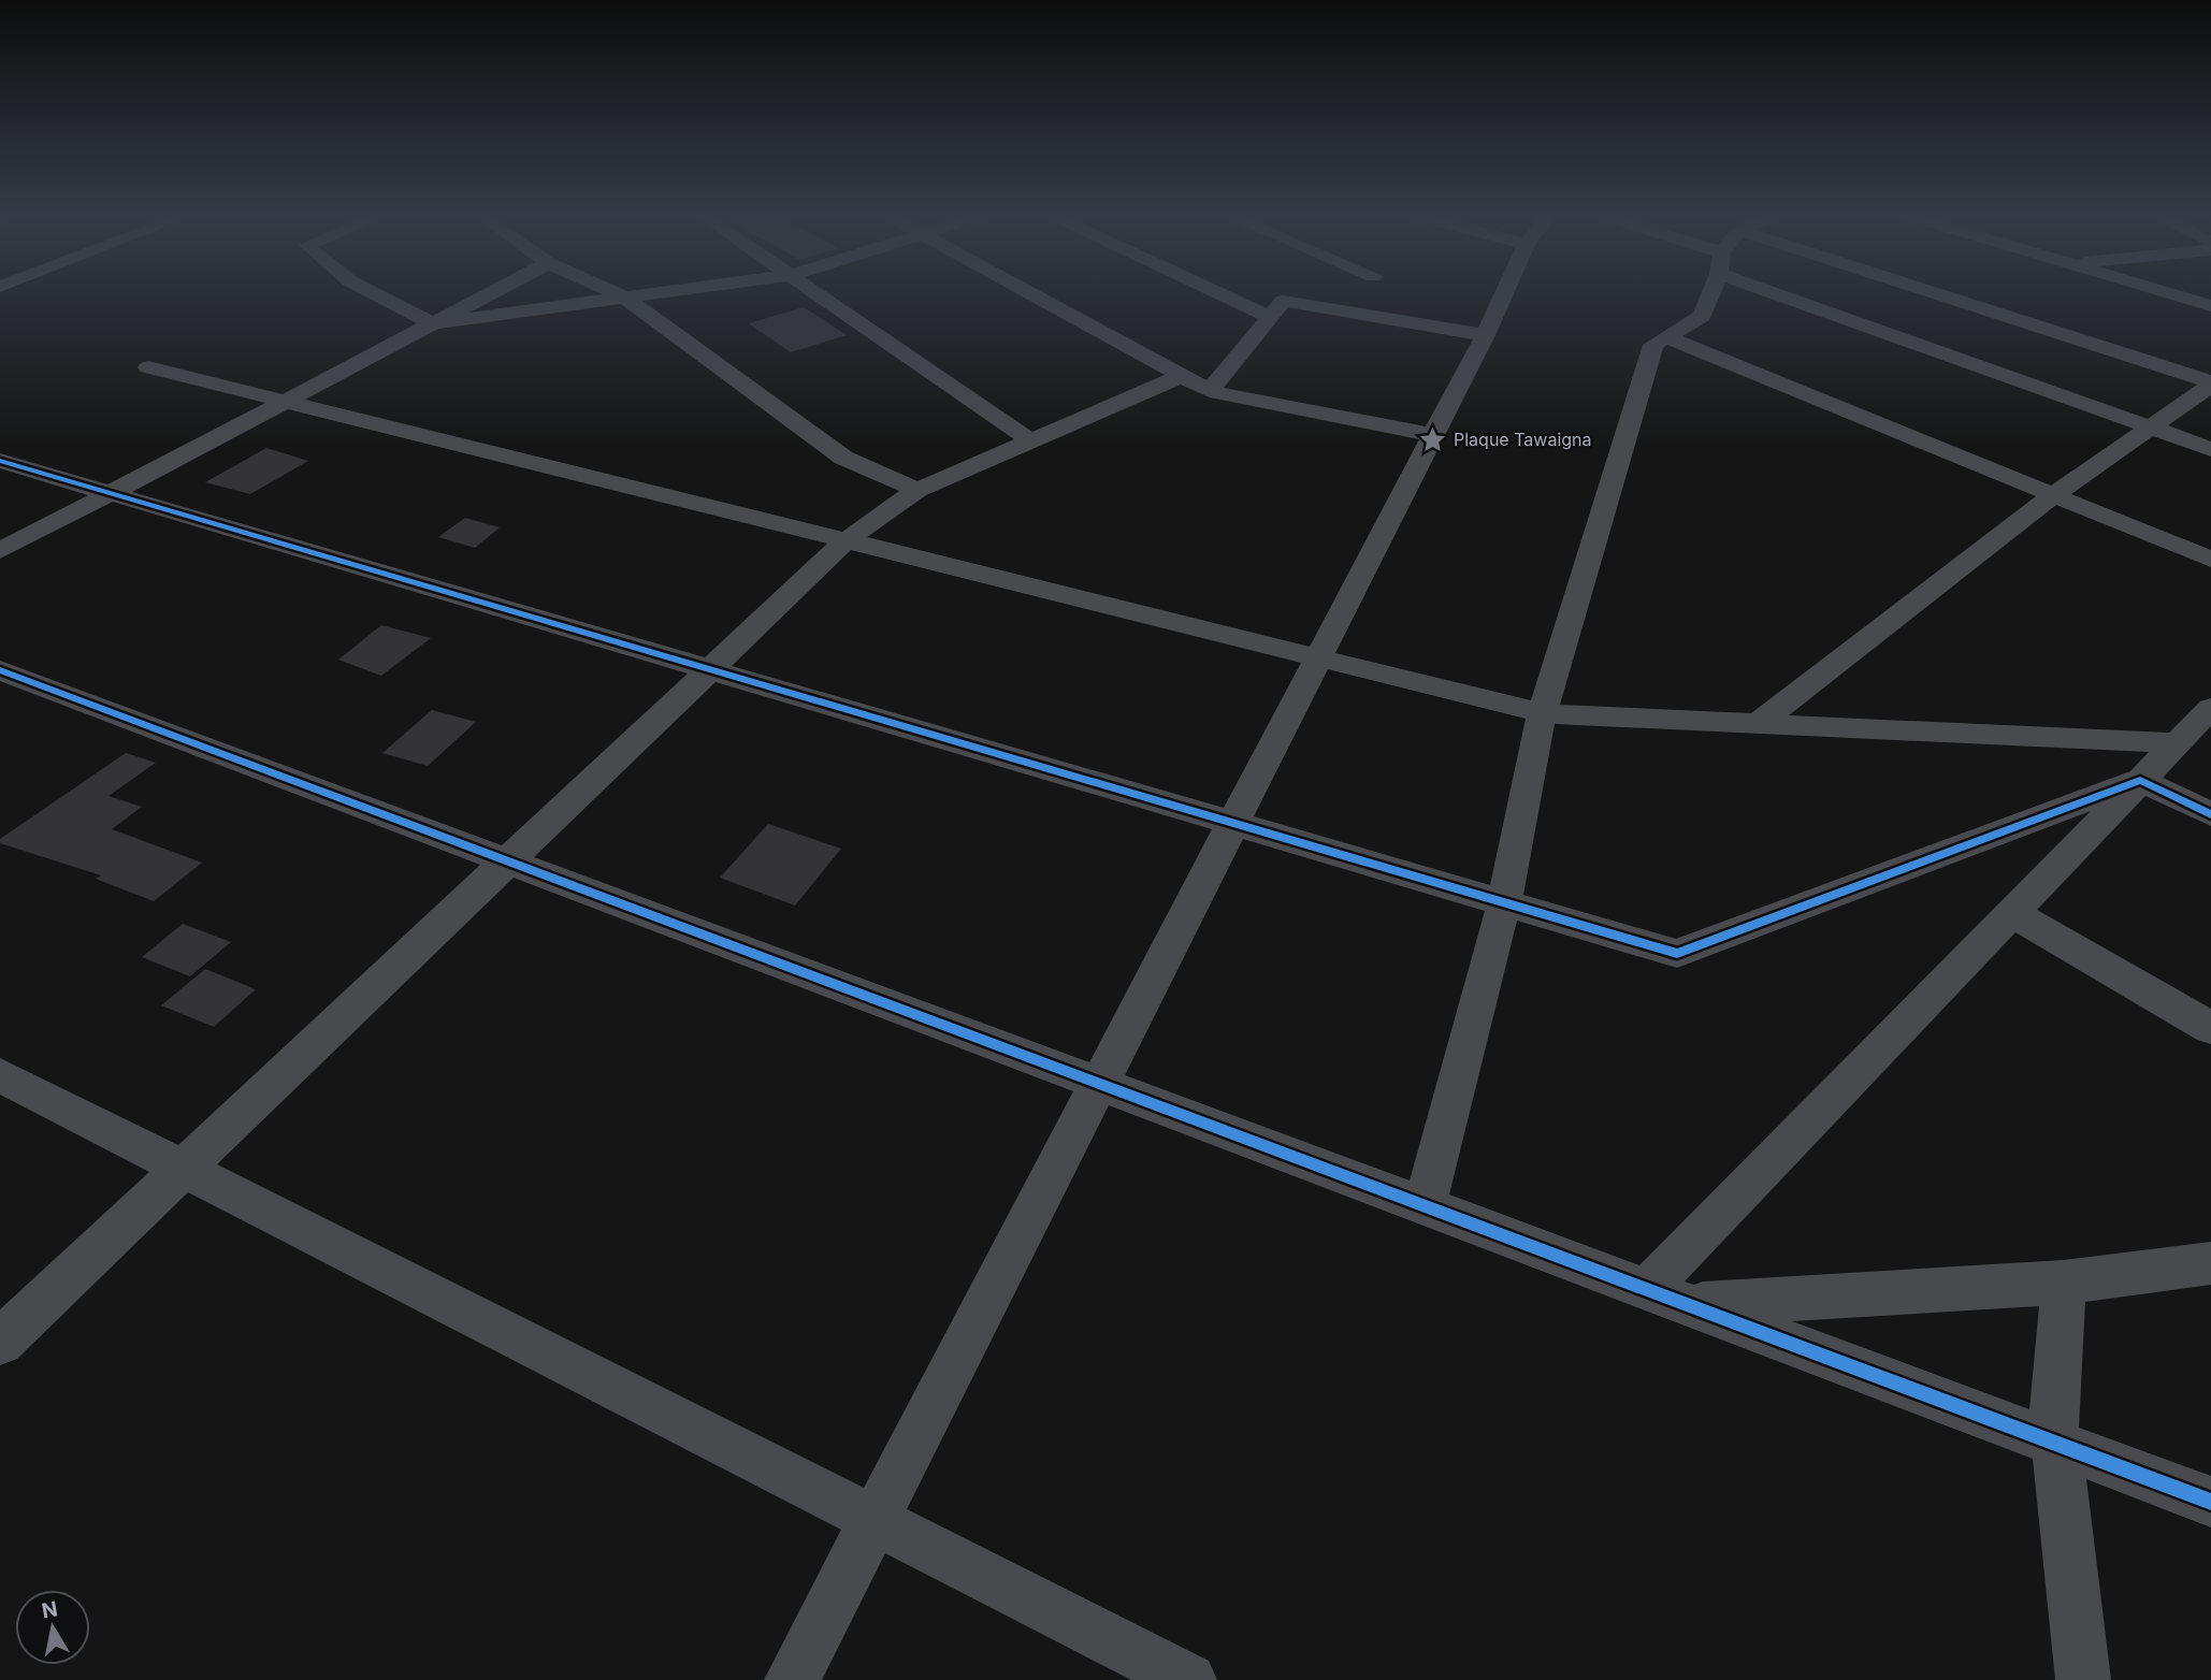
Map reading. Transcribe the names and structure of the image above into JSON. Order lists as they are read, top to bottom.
{
  "places": {
    "place": ["Plaque Tawaigna"]
  },
  "north": "top"
}
